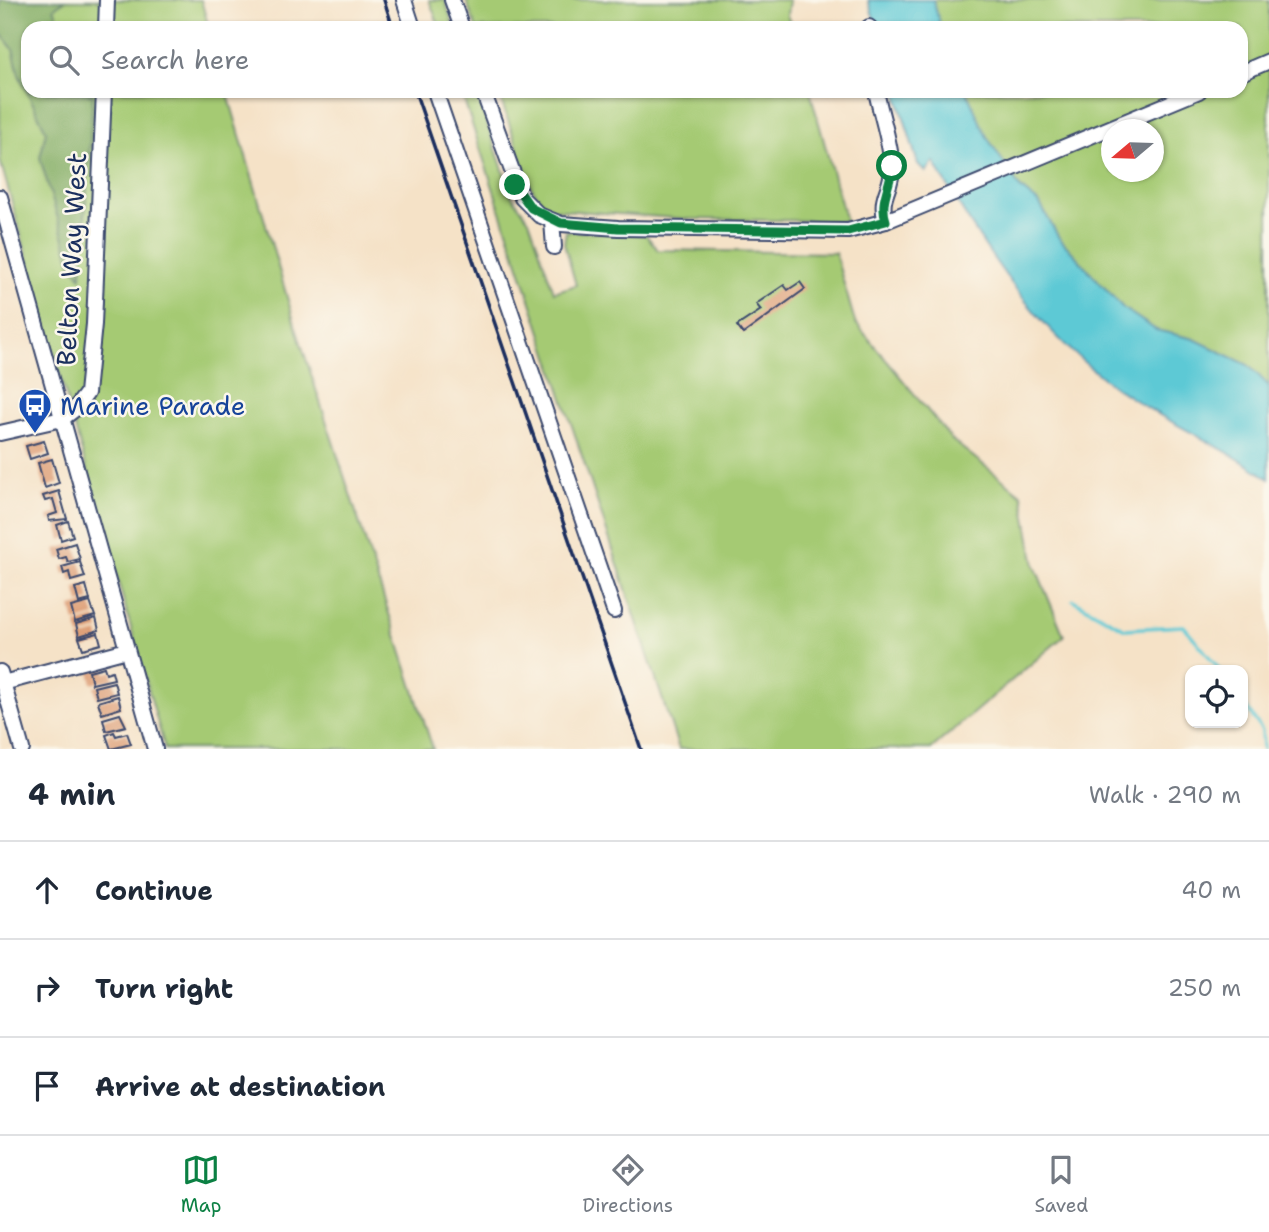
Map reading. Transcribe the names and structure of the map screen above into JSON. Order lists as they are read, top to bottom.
{
  "streets": {
    "street": ["Belton Way West"]
  },
  "places": {
    "bus stop": ["Marine Parade"]
  },
  "north": "left",
  "page": {
    "search": "Search here",
    "heading": ["4 min", "Walk · 290 m"],
    "list": [
      ["Continue", "40 m"],
      ["Turn right", "250 m"],
      "Arrive at destination"
    ],
    "nav": ["Map", "Directions", "Saved"]
  }
}
